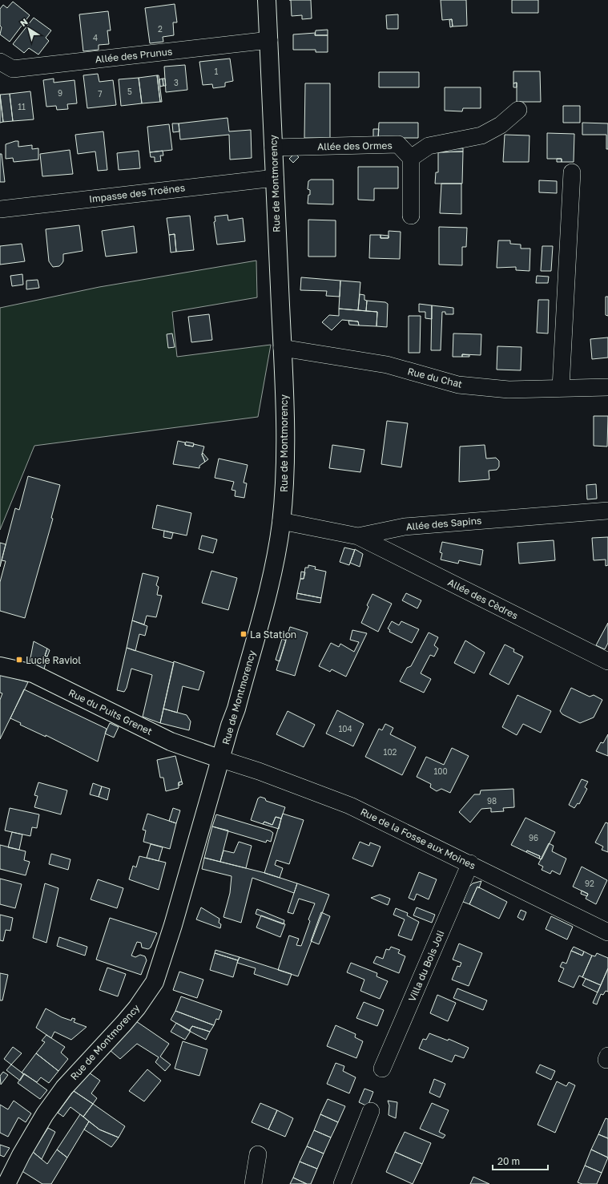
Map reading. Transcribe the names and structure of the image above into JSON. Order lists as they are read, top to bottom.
{
  "streets": {
    "street": [
      "Allée des Prunus",
      "Allée des Ormes",
      "Rue de Montmorency",
      "Impasse des Troënes",
      "Rue du Chat",
      "Allée des Sapins",
      "Allée des Cèdres",
      "Rue du Puits Grenet",
      "Rue de la Fosse aux Moines",
      "Villa du Bois Joli"
    ]
  },
  "crossings": [
    ["Allée des Prunus", "Rue de Montmorency"],
    ["Allée des Ormes", "Rue de Montmorency"],
    ["Rue de Montmorency", "Impasse des Troënes"],
    ["Rue de Montmorency", "Rue du Chat"],
    ["Rue de Montmorency", "Allée des Sapins"],
    ["Rue de Montmorency", "Rue du Puits Grenet"],
    ["Rue de Montmorency", "Rue de la Fosse aux Moines"],
    ["Allée des Sapins", "Allée des Cèdres"],
    ["Rue du Puits Grenet", "Rue de la Fosse aux Moines"],
    ["Rue de la Fosse aux Moines", "Villa du Bois Joli"]
  ],
  "places": {
    "transit": ["La Station", "Lucie Raviol"]
  },
  "house_numbers": [
    "2",
    "4",
    "1",
    "3",
    "5",
    "9",
    "7",
    "11",
    "104",
    "102",
    "100",
    "98",
    "96",
    "92"
  ],
  "scale_bar": "20 m",
  "north": "top left"
}
